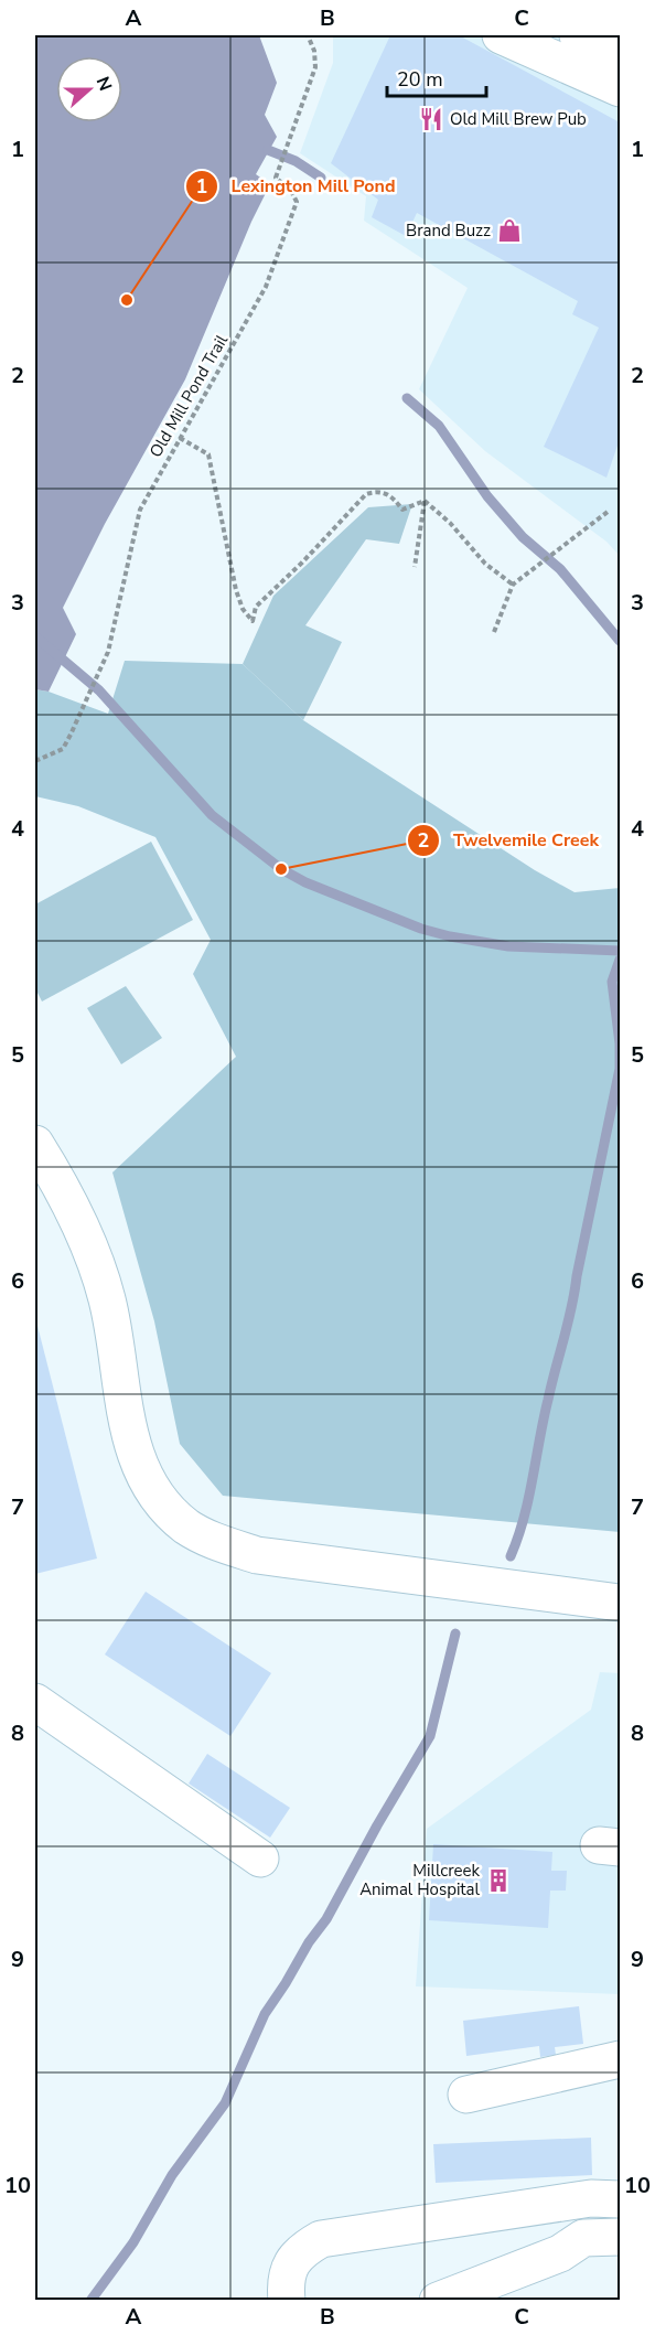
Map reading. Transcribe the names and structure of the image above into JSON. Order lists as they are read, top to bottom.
{
  "streets": {
    "path": ["Old Mill Pond Trail"]
  },
  "places": {
    "restaurant": ["Old Mill Brew Pub"],
    "shop": ["Brand Buzz"],
    "other": ["Lexington Mill Pond", "Twelvemile Creek"],
    "building": ["Millcreek Animal Hospital"]
  },
  "scale_bar": "20 m",
  "north": "right",
  "grid": {
    "columns": ["A", "B", "C"],
    "rows": [
      "1",
      "2",
      "3",
      "4",
      "5",
      "6",
      "7",
      "8",
      "9",
      "10"
    ]
  }
}
